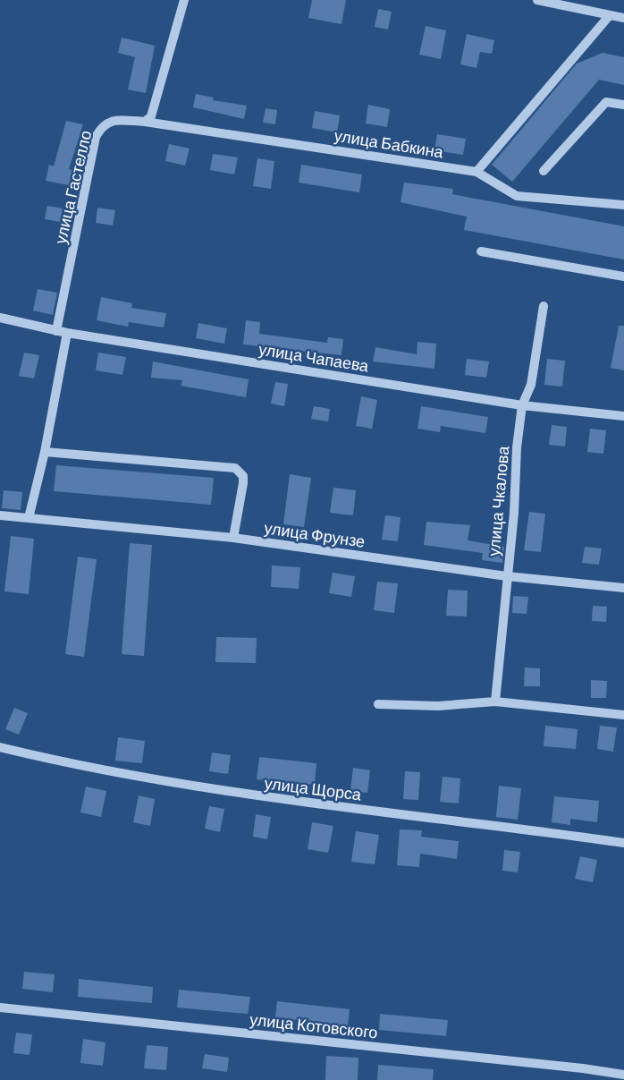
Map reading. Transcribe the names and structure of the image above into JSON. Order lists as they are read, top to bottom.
{
  "streets": {
    "street": [
      "улица Бабкина",
      "улица Гастелло",
      "улица Чапаева",
      "улица Чкалова",
      "улица Фрунзе",
      "улица Щорса",
      "улица Котовского"
    ]
  },
  "crossings": [
    ["улица Бабкина", "улица Гастелло"],
    ["улица Гастелло", "улица Чапаева"],
    ["улица Чапаева", "улица Чкалова"],
    ["улица Чкалова", "улица Фрунзе"]
  ]
}
